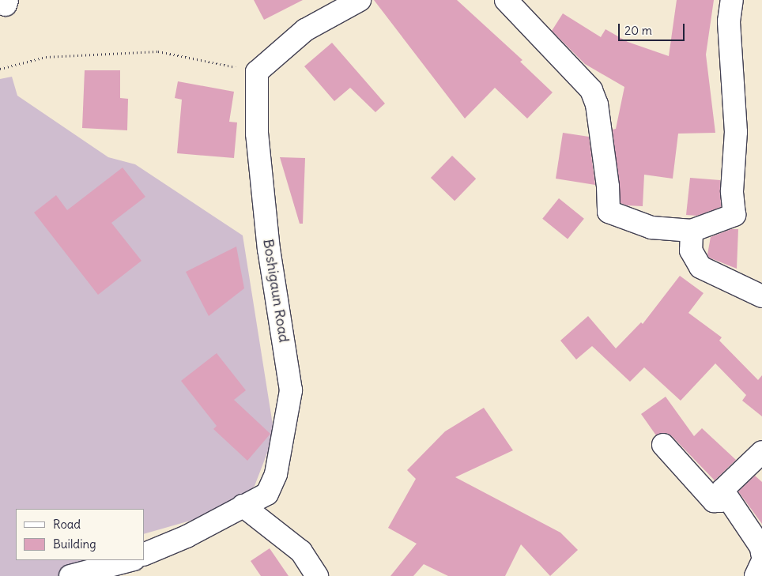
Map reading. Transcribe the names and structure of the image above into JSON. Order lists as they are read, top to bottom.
{
  "streets": {
    "street": ["Boshigaun Road"]
  },
  "legend": ["Road", "Building"],
  "scale_bar": "20 m"
}
